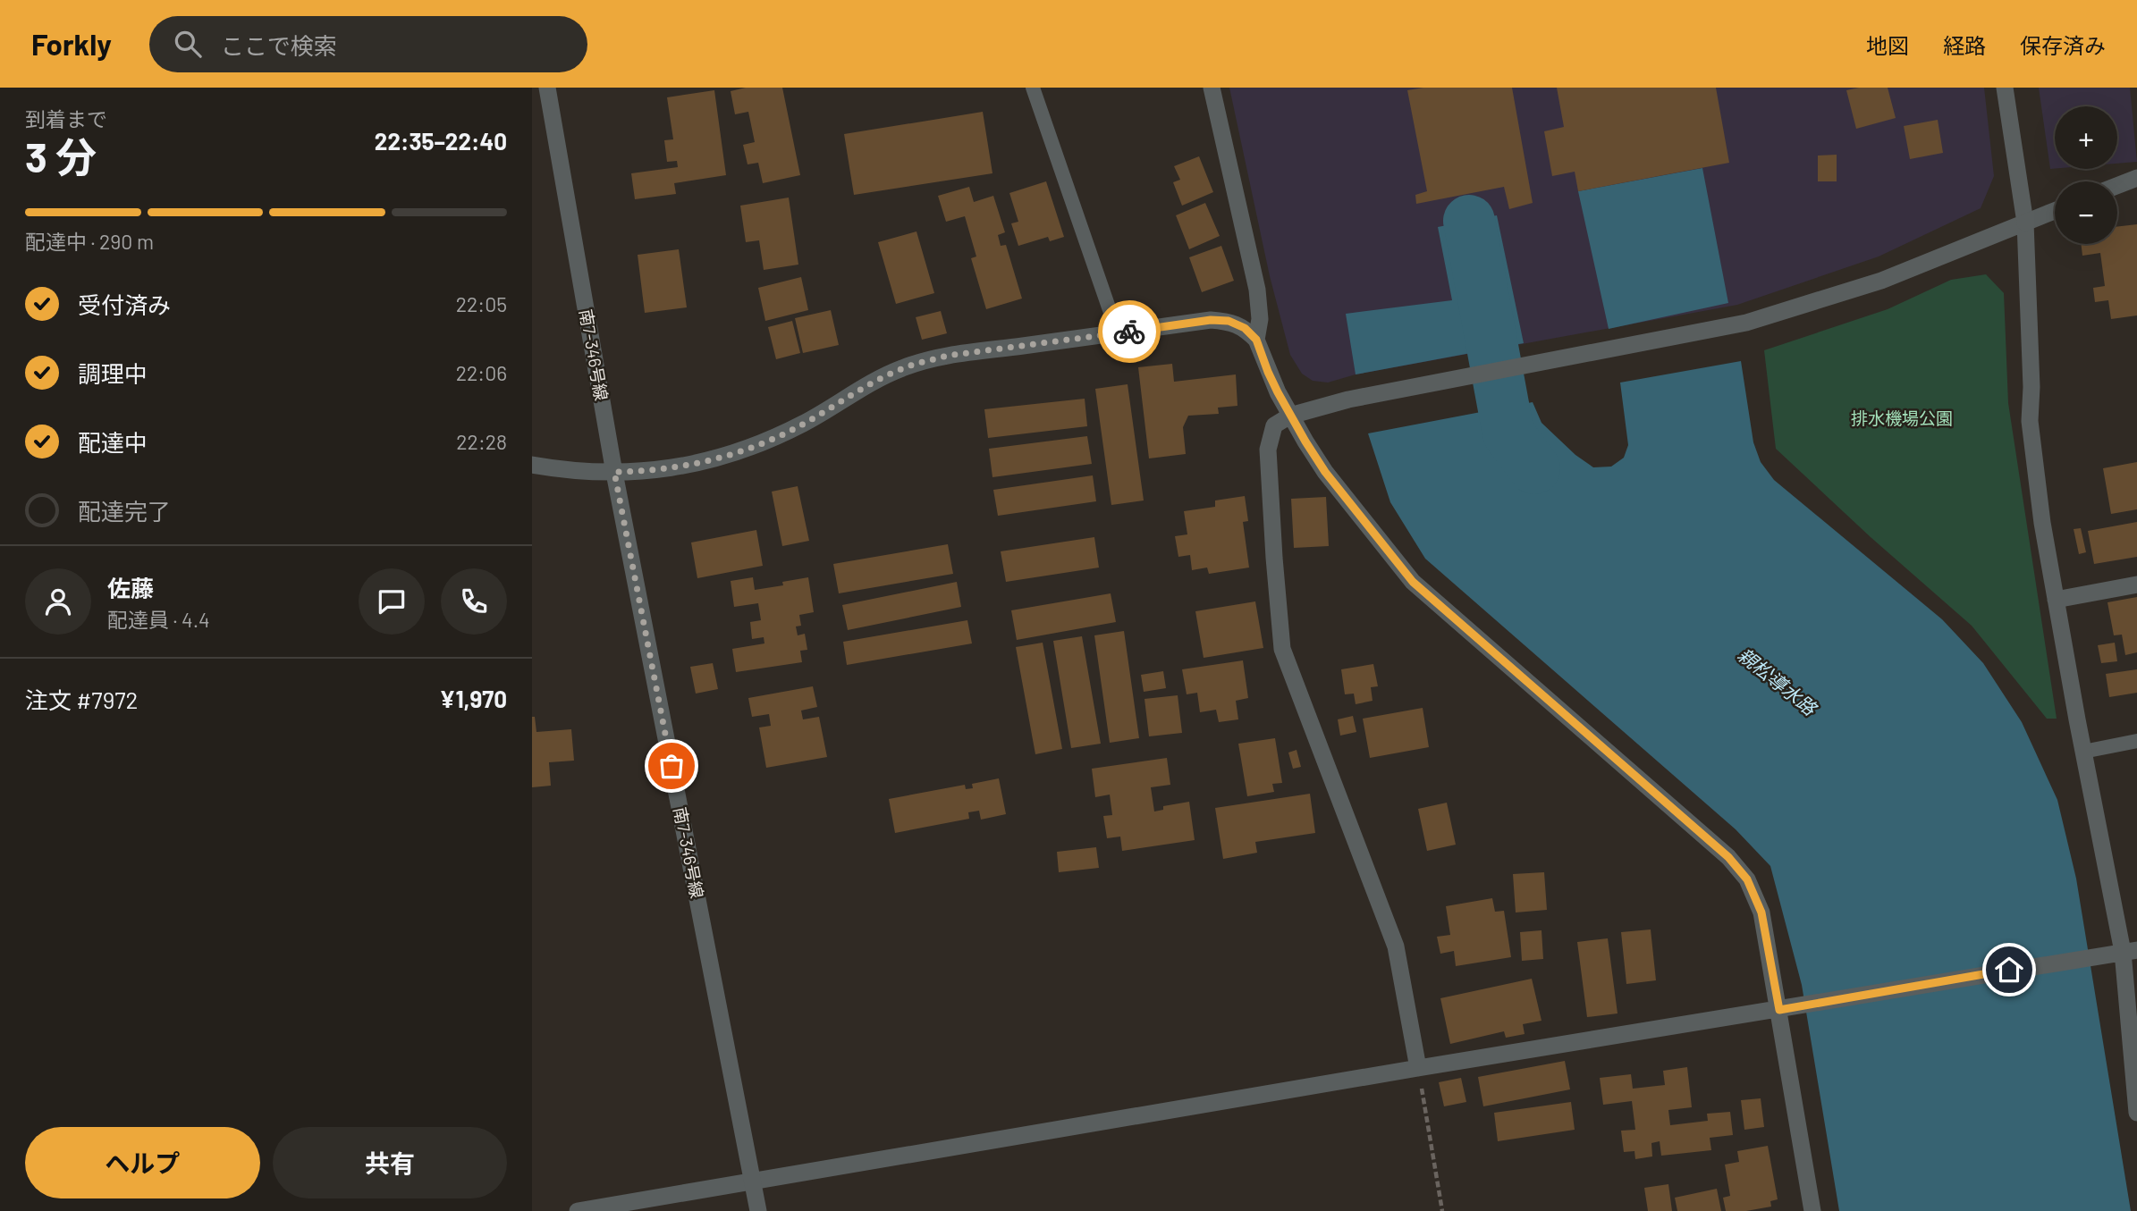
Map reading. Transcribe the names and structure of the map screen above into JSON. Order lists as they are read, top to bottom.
{
  "streets": {
    "street": ["南7-346号線"]
  },
  "water": ["親松導水路"],
  "parks": ["排水機場公園"],
  "page": {
    "header": "Forkly",
    "search": "ここで検索",
    "nav": ["地図", "経路", "保存済み"],
    "heading": ["3 分", "到着まで", "22:35–22:40"],
    "panel": [
      "佐藤",
      "配達員 · 4.4",
      "注文 #7972",
      "¥1,970"
    ],
    "map_buttons": ["+", "−"],
    "bar": "配達中 · 290 m",
    "list": [
      ["受付済み", "22:05"],
      ["調理中", "22:06"],
      ["配達中", "22:28"],
      "配達完了"
    ],
    "buttons": ["ヘルプ", "共有"]
  }
}
